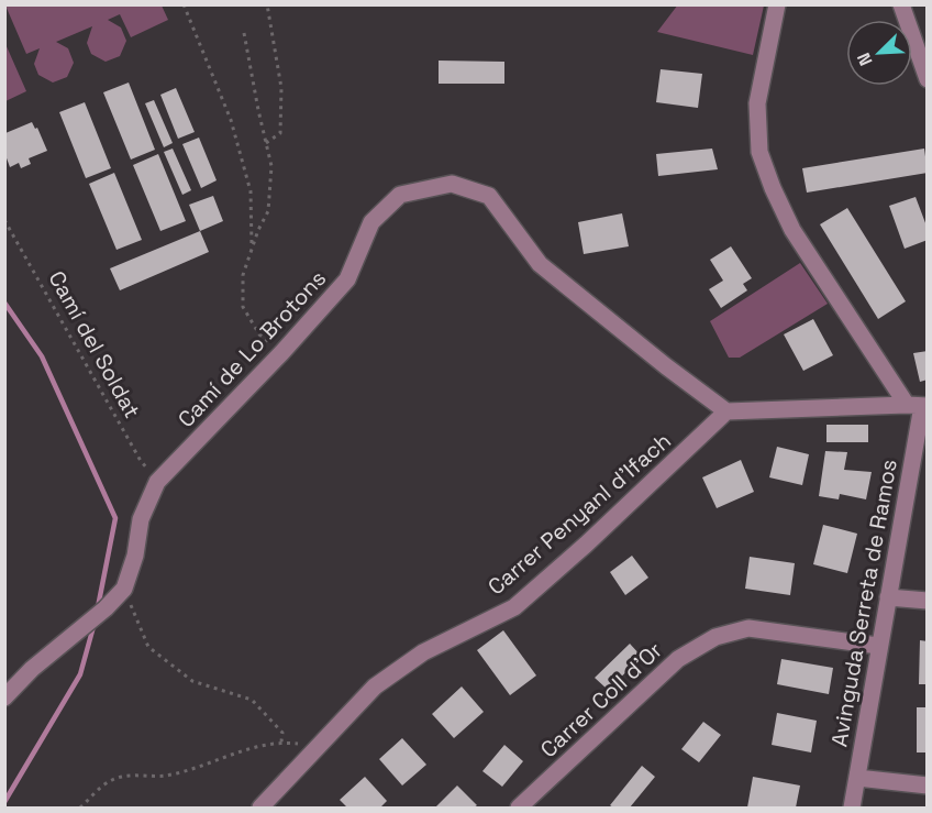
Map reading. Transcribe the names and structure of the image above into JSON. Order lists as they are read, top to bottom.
{
  "streets": {
    "street": [
      "Camí de Lo Brotons",
      "Carrer Penyanl d'Ifach",
      "Avinguda Serreta de Ramos",
      "Carrer Coll d'Or"
    ],
    "path": ["Camí del Soldat"]
  },
  "crossings": [
    ["Camí del Soldat", "Camí de Lo Brotons"],
    ["Camí de Lo Brotons", "Carrer Penyanl d'Ifach"],
    ["Avinguda Serreta de Ramos", "Carrer Coll d'Or"]
  ],
  "north": "bottom left"
}
